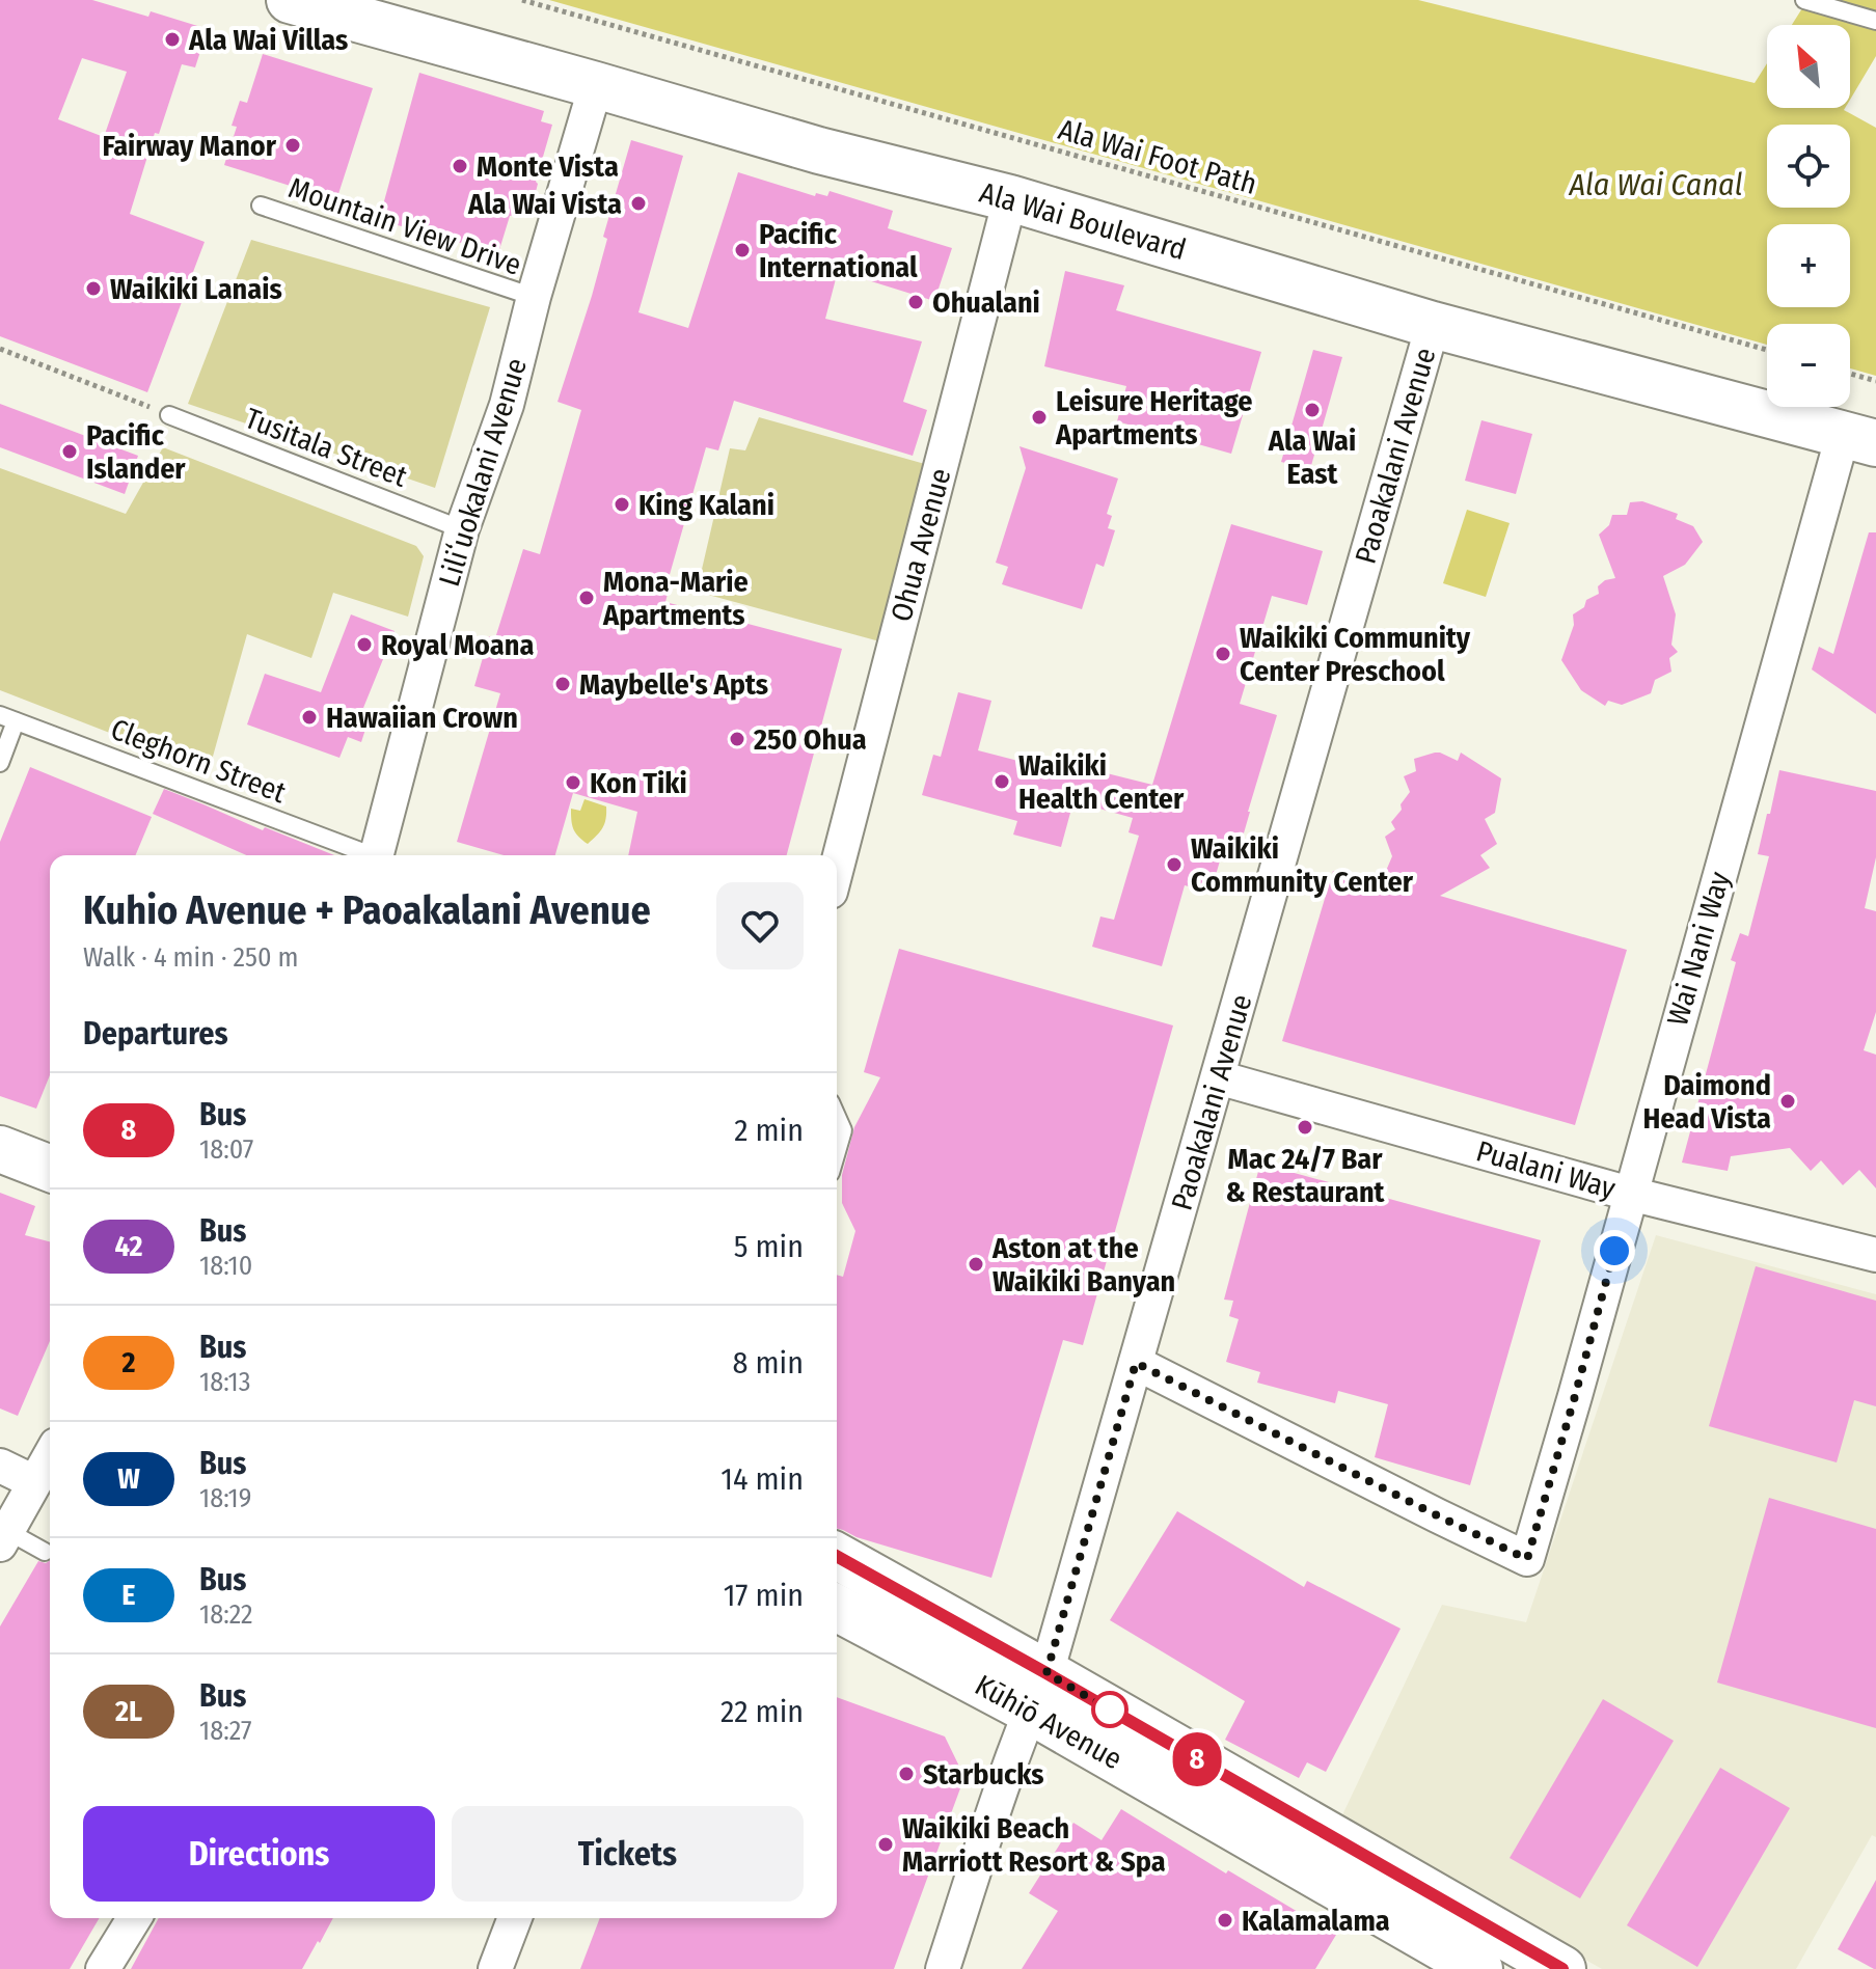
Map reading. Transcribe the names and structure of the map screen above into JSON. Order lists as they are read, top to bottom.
{
  "streets": {
    "main road": ["Ala Wai Boulevard", "Kūhiō Avenue"],
    "street": [
      "Paoakalani Avenue",
      "Liliʻuokalani Avenue",
      "Ohua Avenue",
      "Wai Nani Way",
      "Pualani Way"
    ],
    "lane": ["Mountain View Drive", "Tusitala Street", "Cleghorn Street"],
    "path": ["Ala Wai Foot Path"]
  },
  "crossings": [
    ["Ala Wai Boulevard", "Paoakalani Avenue"],
    ["Ala Wai Boulevard", "Liliʻuokalani Avenue"],
    ["Ala Wai Boulevard", "Ohua Avenue"],
    ["Ala Wai Boulevard", "Wai Nani Way"],
    ["Mountain View Drive", "Liliʻuokalani Avenue"],
    ["Tusitala Street", "Liliʻuokalani Avenue"],
    ["Paoakalani Avenue", "Wai Nani Way"],
    ["Paoakalani Avenue", "Pualani Way"],
    ["Paoakalani Avenue", "Kūhiō Avenue"],
    ["Wai Nani Way", "Pualani Way"]
  ],
  "water": ["Ala Wai Canal"],
  "places": [
    "Ala Wai Villas",
    "Fairway Manor",
    "Monte Vista",
    "Ala Wai Vista",
    "Pacific International",
    "Waikiki Lanais",
    "Ohualani",
    "Ala Wai East",
    "Leisure Heritage Apartments",
    "Pacific Islander",
    "King Kalani",
    "Mona-Marie Apartments",
    "Royal Moana",
    "Waikiki Community Center Preschool",
    "Maybelle's Apts",
    "Hawaiian Crown",
    "250 Ohua",
    "Waikiki Health Center",
    "Kon Tiki",
    "Waikiki Community Center",
    "Daimond Head Vista",
    "Mac 24/7 Bar & Restaurant",
    "Aston at the Waikiki Banyan",
    "Starbucks",
    "Waikiki Beach Marriott Resort & Spa",
    "Kalamalama"
  ],
  "lines": ["bus line 8"],
  "north": "top left",
  "page": {
    "on_map": "8",
    "map_buttons": ["+", "−"],
    "heading": [
      ["Kuhio Avenue + Paoakalani Avenue", "Walk · 4 min · 250 m"],
      "Departures"
    ],
    "list": [
      {
        "mark": "8",
        "name": "Bus",
        "note": "18:07",
        "value": "2 min"
      },
      {
        "mark": "42",
        "name": "Bus",
        "note": "18:10",
        "value": "5 min"
      },
      {
        "mark": "2",
        "name": "Bus",
        "note": "18:13",
        "value": "8 min"
      },
      {
        "mark": "W",
        "name": "Bus",
        "note": "18:19",
        "value": "14 min"
      },
      {
        "mark": "E",
        "name": "Bus",
        "note": "18:22",
        "value": "17 min"
      },
      {
        "mark": "2L",
        "name": "Bus",
        "note": "18:27",
        "value": "22 min"
      }
    ],
    "buttons": ["Directions", "Tickets"]
  }
}
